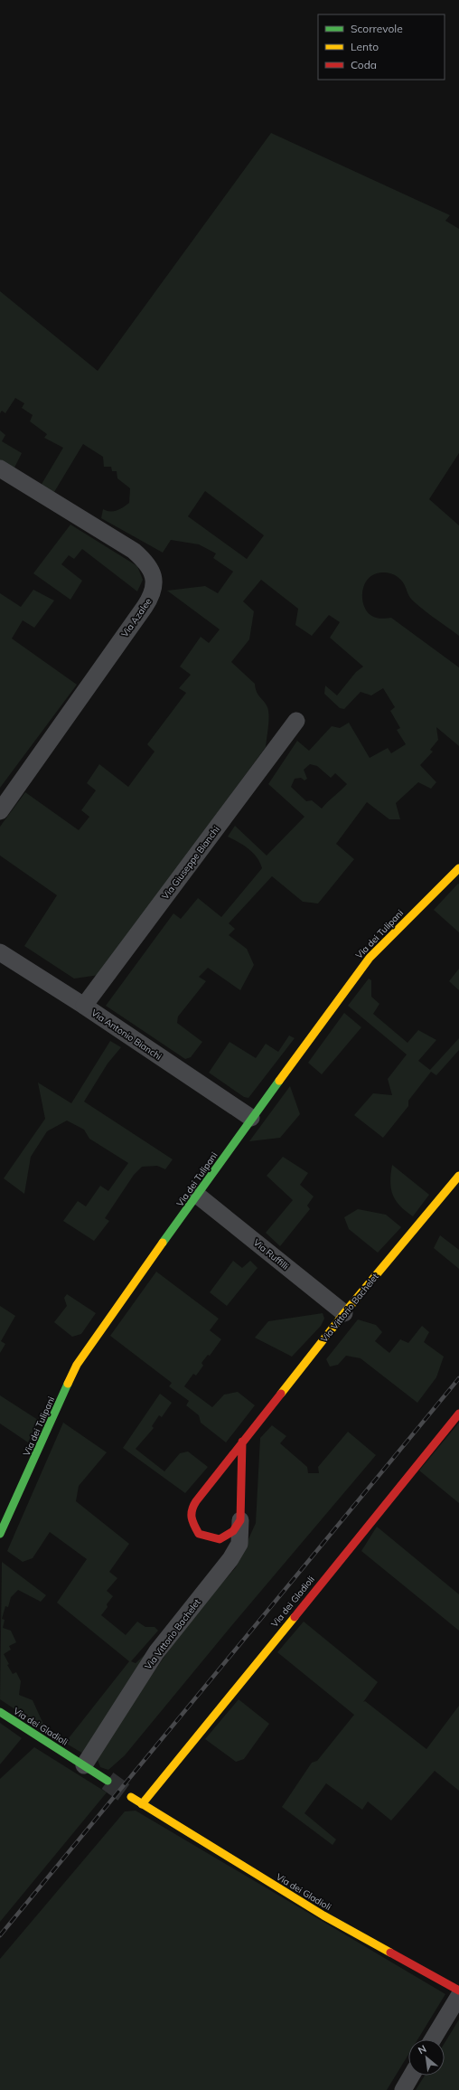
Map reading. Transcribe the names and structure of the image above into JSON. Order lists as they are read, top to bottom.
{
  "streets": {
    "street": [
      "Via Azalee",
      "Via Giuseppe Bianchi",
      "Via dei Tulipani",
      "Via Antonio Bianchi",
      "Via Ruffilli",
      "Via Vittorio Bachelet",
      "Via dei Gladioli"
    ]
  },
  "crossings": [
    ["Via Giuseppe Bianchi", "Via Antonio Bianchi"],
    ["Via dei Tulipani", "Via Antonio Bianchi"],
    ["Via dei Tulipani", "Via Ruffilli"],
    ["Via Ruffilli", "Via Vittorio Bachelet"],
    ["Via Vittorio Bachelet", "Via dei Gladioli"]
  ],
  "legend": ["Scorrevole", "Lento", "Coda"],
  "north": "top left"
}
